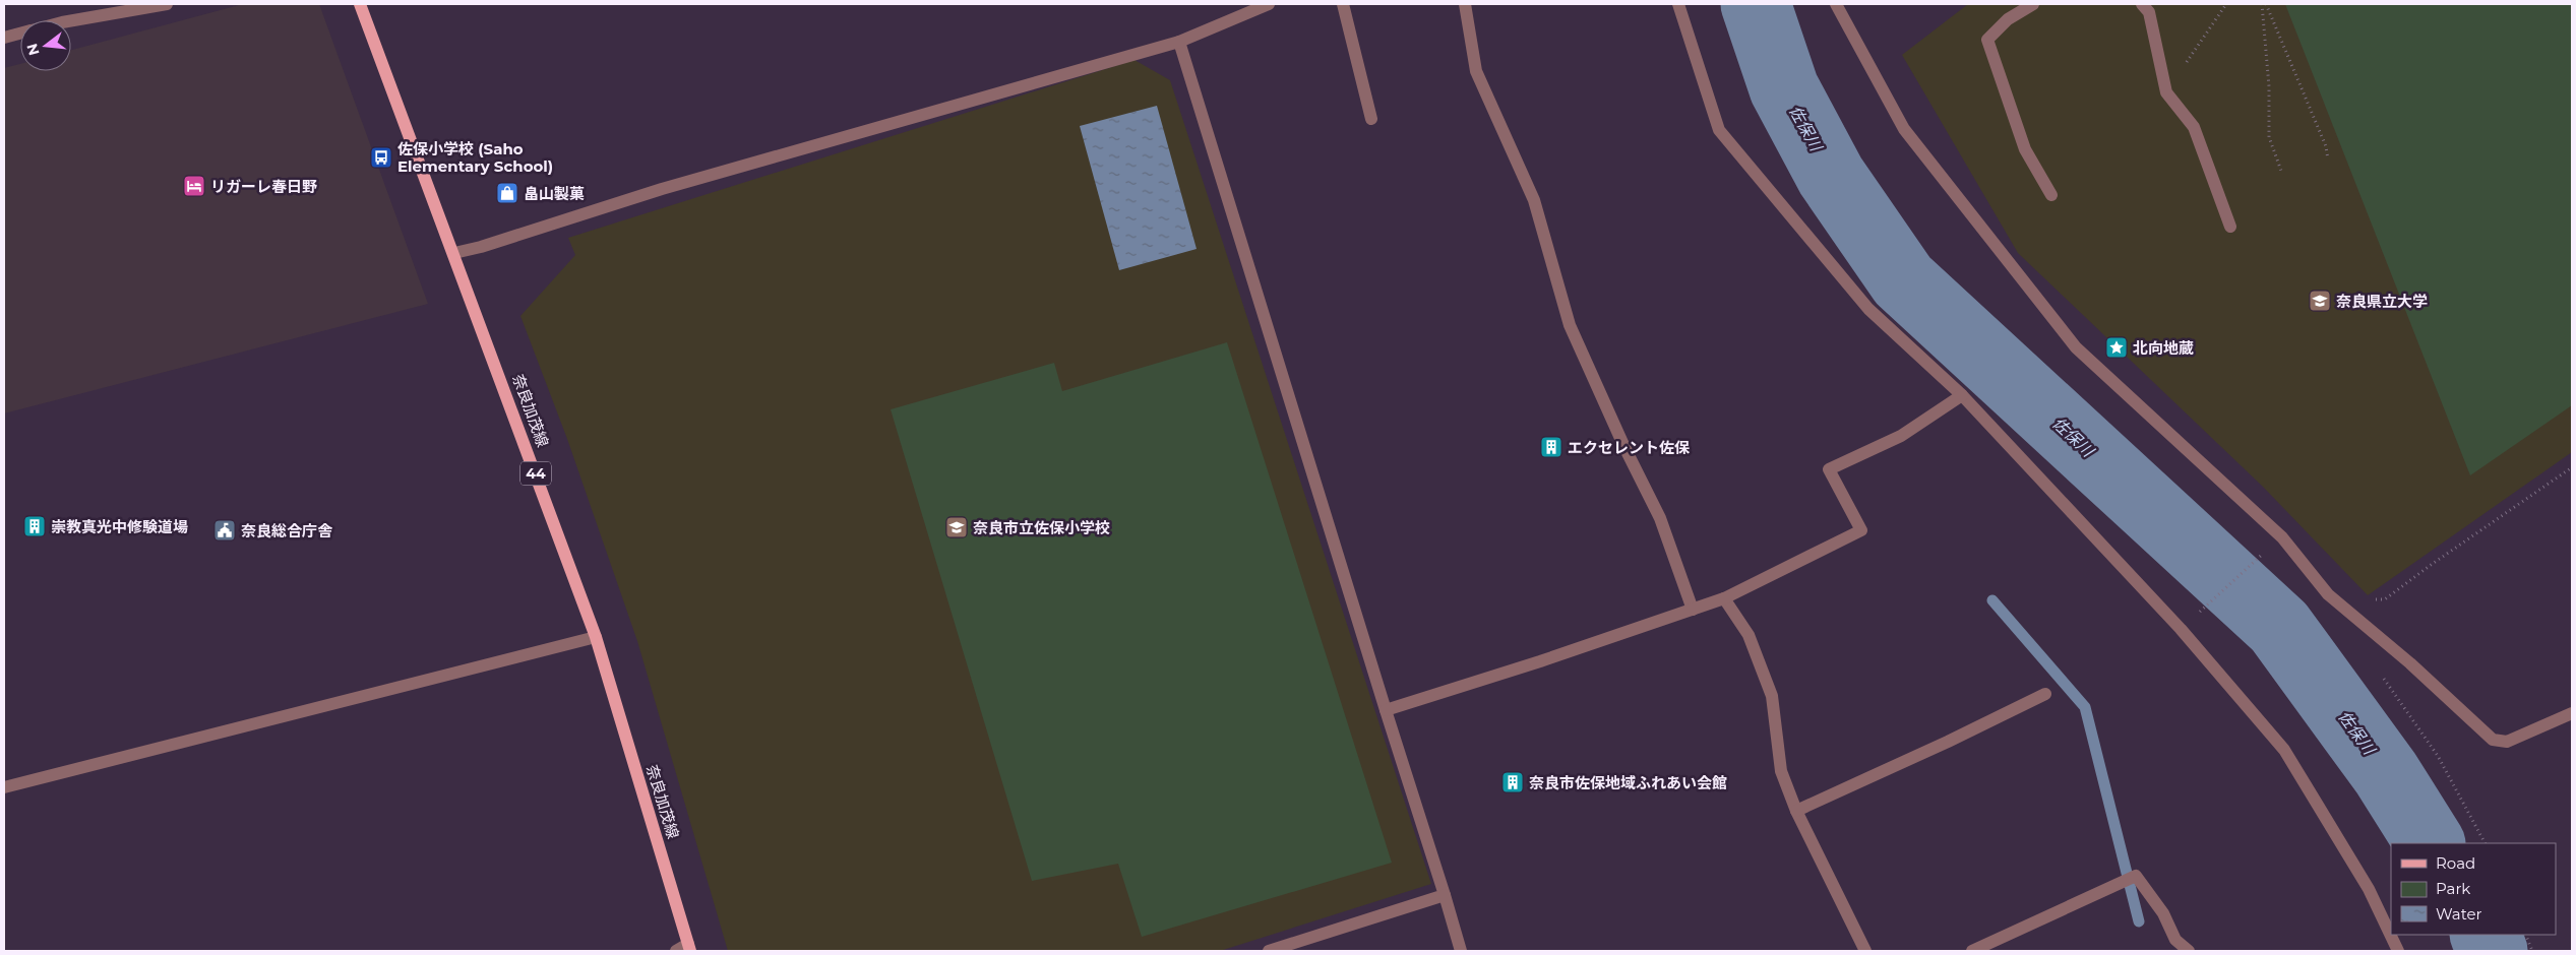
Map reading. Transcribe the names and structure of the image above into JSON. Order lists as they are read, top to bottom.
{
  "streets": {
    "main road": ["奈良加茂線", "44"]
  },
  "water": ["佐保川"],
  "places": {
    "bus stop": ["佐保小学校 (Saho Elementary School)"],
    "hotel": ["リガーレ春日野"],
    "shop": ["畠山製菓"],
    "school or university": ["奈良県立大学", "奈良市立佐保小学校"],
    "place": ["北向地蔵"],
    "building": ["エクセレント佐保", "崇教真光中修験道場", "奈良市佐保地域ふれあい会館"],
    "public building": ["奈良総合庁舎"]
  },
  "legend": ["Road", "Park", "Water"],
  "north": "left"
}
